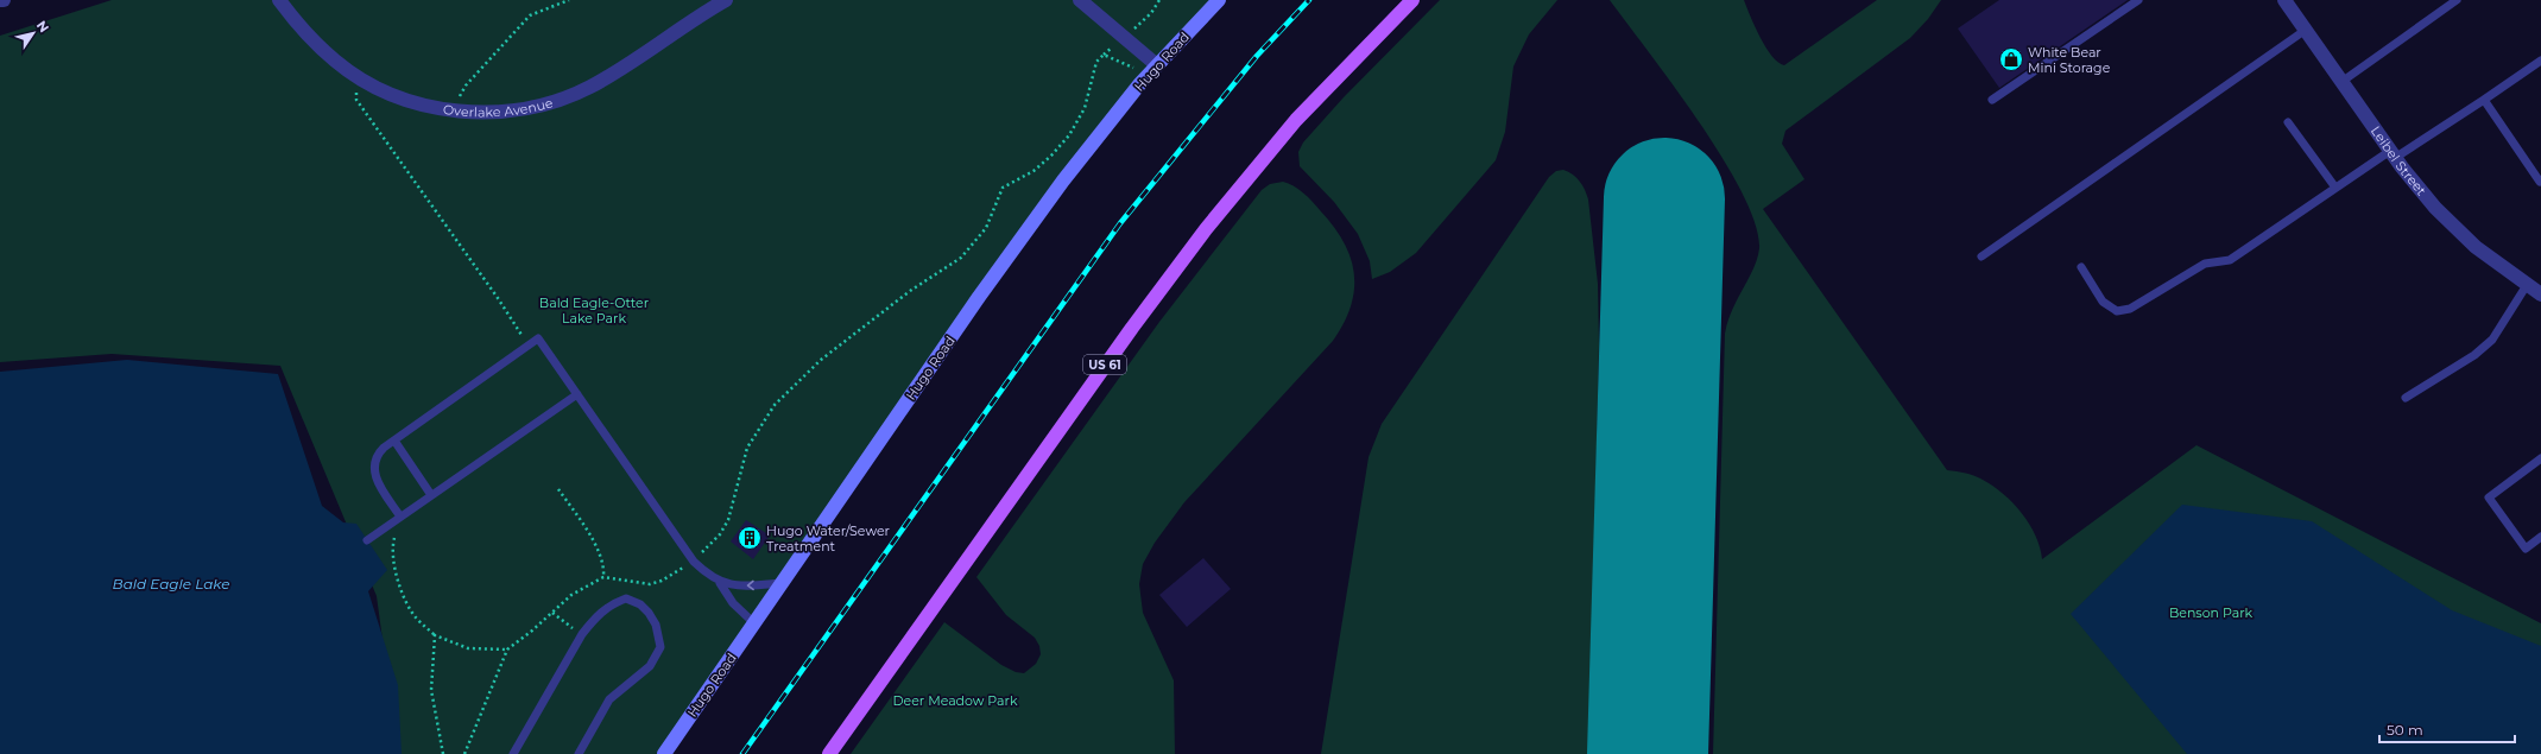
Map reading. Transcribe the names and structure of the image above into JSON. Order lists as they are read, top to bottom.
{
  "streets": {
    "main road": ["US 61"],
    "street": ["Hugo Road", "Overlake Avenue", "Leibel Street"]
  },
  "water": ["Bald Eagle Lake"],
  "parks": ["Bald Eagle-Otter Lake Park", "Benson Park", "Deer Meadow Park"],
  "places": {
    "shop": ["White Bear Mini Storage"],
    "building": ["Hugo Water/Sewer Treatment"]
  },
  "scale_bar": "50 m",
  "north": "top right"
}
